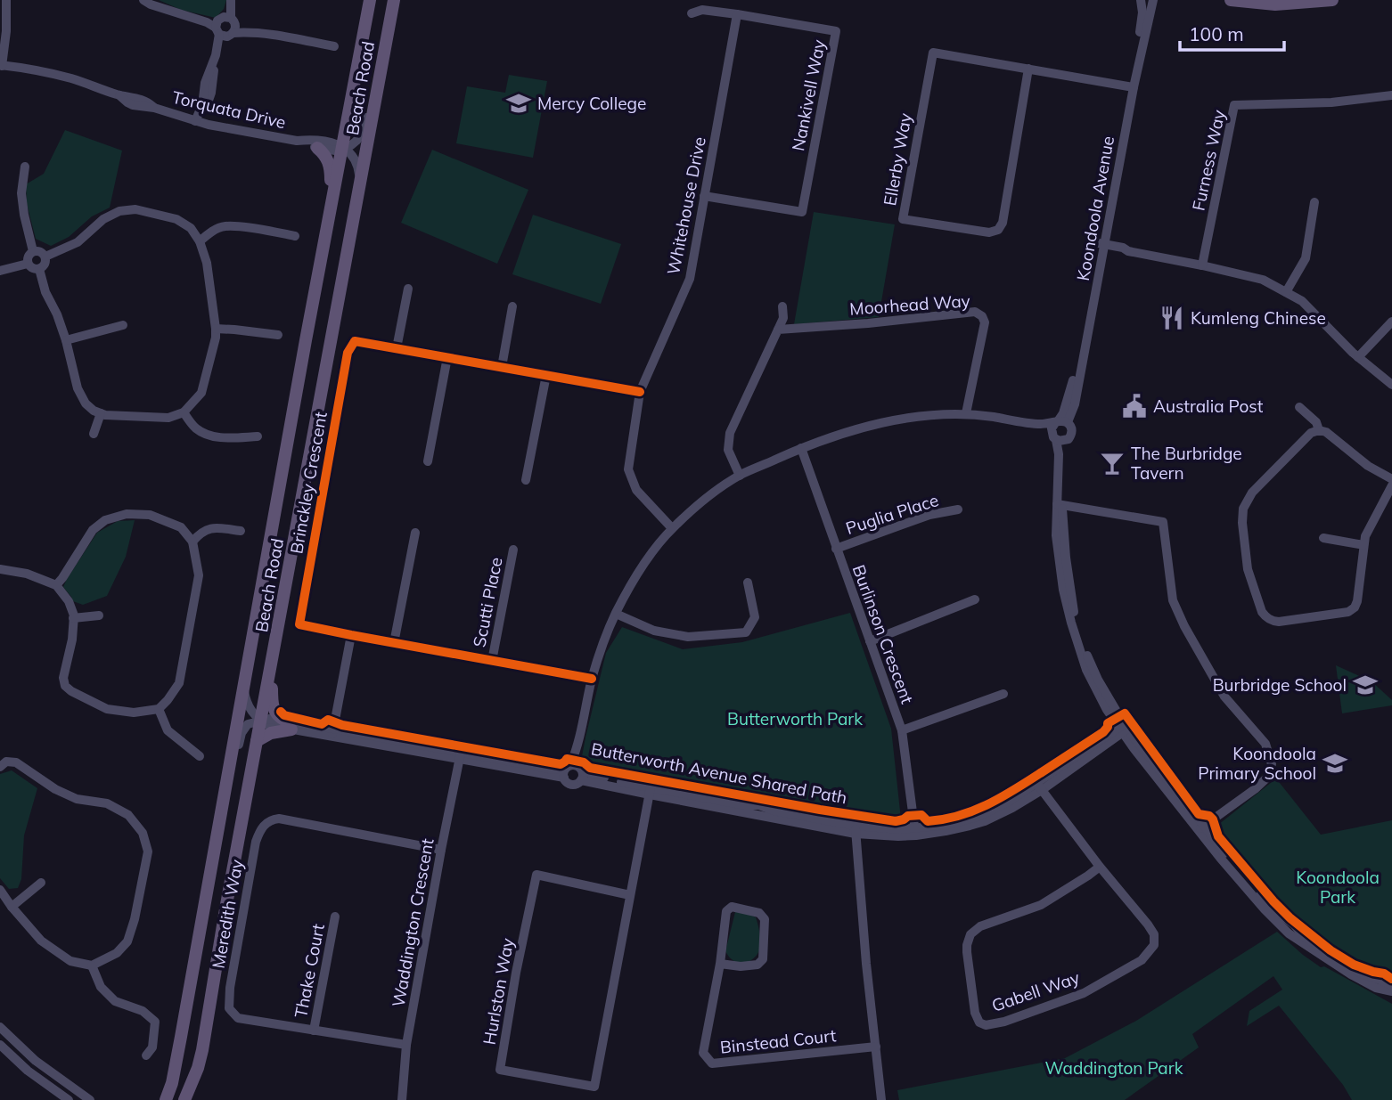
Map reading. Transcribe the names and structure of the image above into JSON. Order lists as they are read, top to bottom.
{
  "streets": {
    "main road": ["Beach Road"],
    "street": [
      "Nankivell Way",
      "Torquata Drive",
      "Ellerby Way",
      "Furness Way",
      "Whitehouse Drive",
      "Koondoola Avenue",
      "Moorhead Way",
      "Brinckley Crescent",
      "Puglia Place",
      "Scutti Place",
      "Burlinson Crescent",
      "Meredith Way",
      "Waddington Crescent",
      "Thake Court",
      "Hurlston Way",
      "Gabell Way",
      "Binstead Court"
    ],
    "cycle path": ["Butterworth Avenue Shared Path"]
  },
  "crossings": [
    ["Beach Road", "Torquata Drive"],
    ["Nankivell Way", "Whitehouse Drive"],
    ["Ellerby Way", "Koondoola Avenue"],
    ["Whitehouse Drive", "Brinckley Crescent"],
    ["Brinckley Crescent", "Scutti Place"],
    ["Puglia Place", "Burlinson Crescent"],
    ["Meredith Way", "Waddington Crescent"],
    ["Meredith Way", "Thake Court"]
  ],
  "parks": ["Butterworth Park", "Koondoola Park", "Waddington Park"],
  "places": {
    "school or university": ["Mercy College", "Burbridge School", "Koondoola Primary School"],
    "restaurant": ["Kumleng Chinese"],
    "public building": ["Australia Post"],
    "bar": ["The Burbridge Tavern"]
  },
  "scale_bar": "100 m"
}
